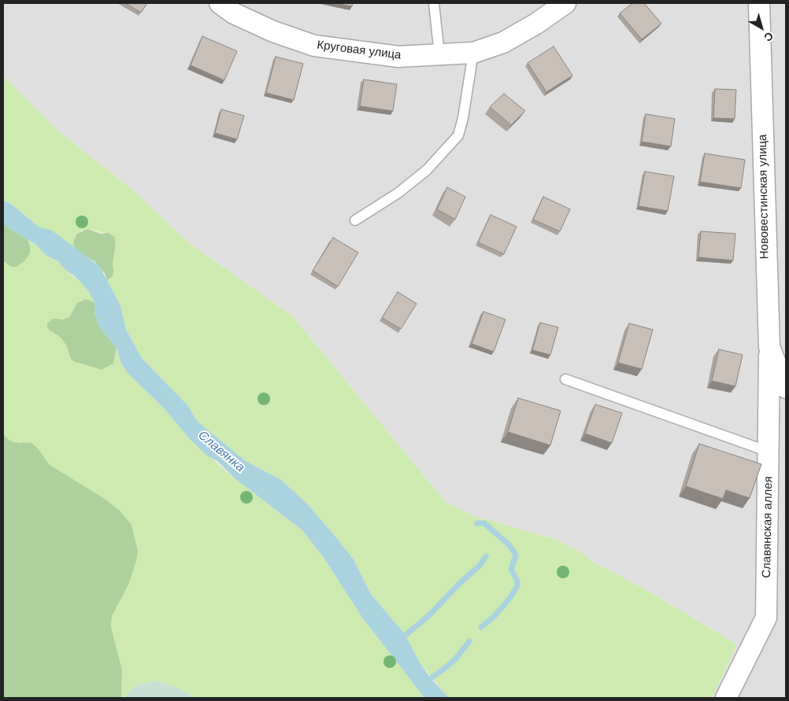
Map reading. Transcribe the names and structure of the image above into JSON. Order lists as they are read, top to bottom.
{
  "streets": {
    "street": ["Круговая улица", "Нововестинская улица", "Славянская аллея"]
  },
  "crossings": [
    ["Нововестинская улица", "Славянская аллея"]
  ],
  "water": ["Славянка"],
  "north": "bottom right"
}
